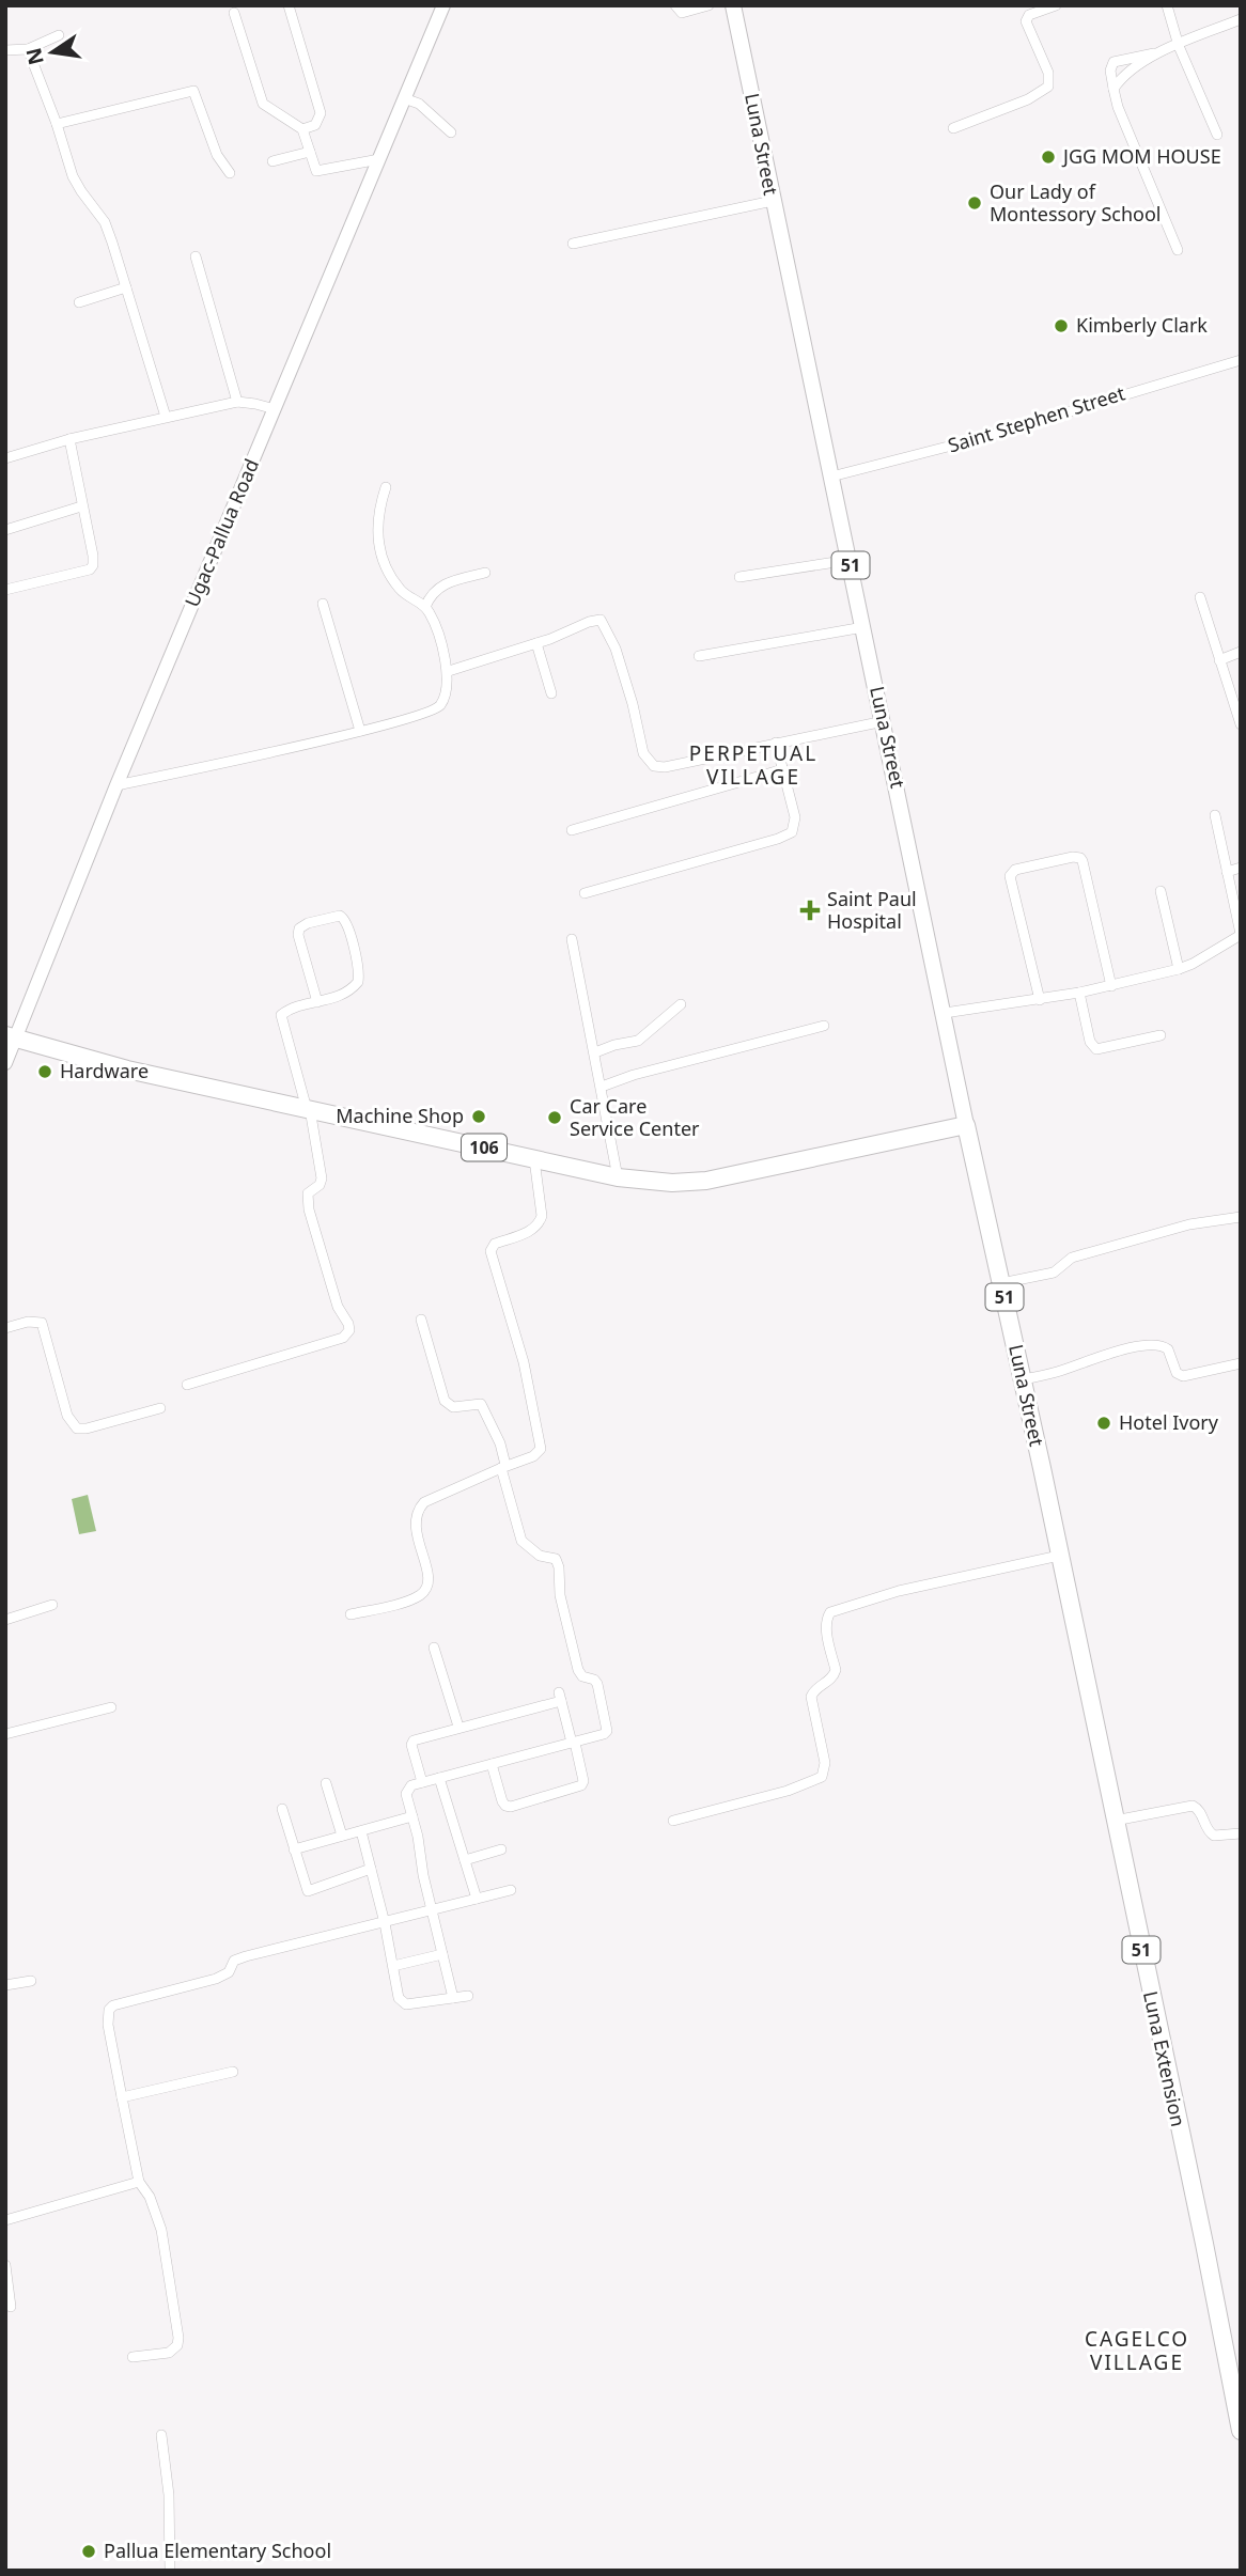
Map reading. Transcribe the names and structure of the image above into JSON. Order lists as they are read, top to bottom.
{
  "streets": {
    "highway": [
      "Luna Street",
      "51",
      "106",
      "Luna Extension"
    ],
    "street": ["Saint Stephen Street", "Ugac-Pallua Road"]
  },
  "crossings": [
    ["Luna Street", "Saint Stephen Street"],
    ["Luna Street", "106"],
    ["Luna Street", "Luna Extension"],
    ["Ugac-Pallua Road", "106"]
  ],
  "districts": ["PERPETUAL VILLAGE", "CAGELCO VILLAGE"],
  "places": {
    "other": [
      "JGG MOM HOUSE",
      "Our Lady of Montessory School",
      "Kimberly Clark",
      "Hardware",
      "Machine Shop",
      "Car Care Service Center",
      "Hotel Ivory",
      "Pallua Elementary School"
    ],
    "health": ["Saint Paul Hospital"]
  },
  "north": "left"
}
